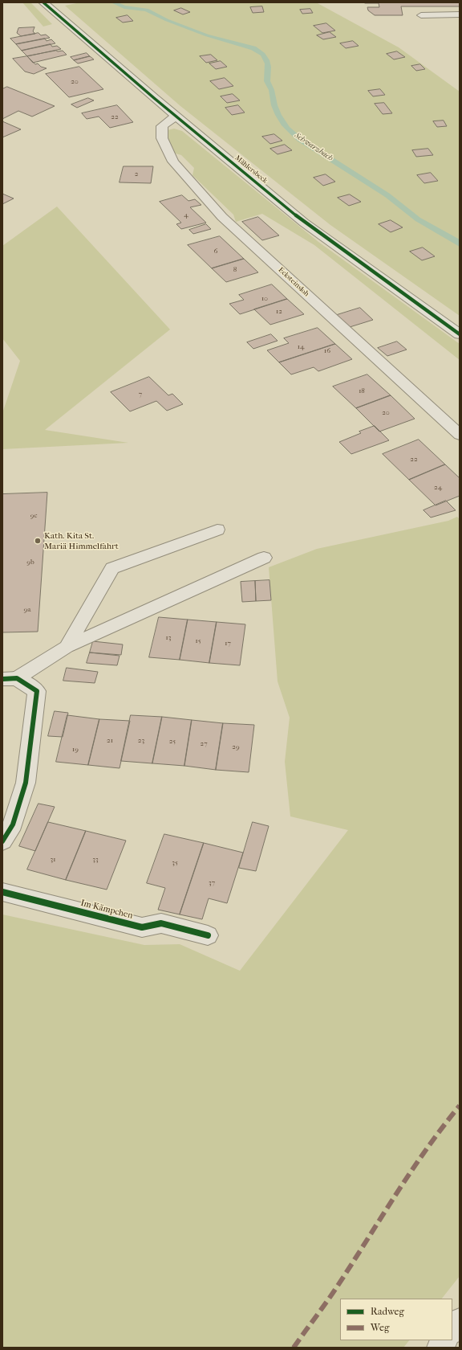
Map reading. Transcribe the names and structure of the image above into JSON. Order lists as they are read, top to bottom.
{
  "streets": {
    "street": ["Mählersbeck", "Ecksteinsloh", "Im Kämpchen"]
  },
  "crossings": [
    ["Mählersbeck", "Ecksteinsloh"]
  ],
  "water": ["Schwarzbach"],
  "places": ["Kath. Kita St. Mariä Himmelfahrt"],
  "house_numbers": [
    "20",
    "22",
    "2",
    "4",
    "6",
    "8",
    "10",
    "12",
    "14",
    "16",
    "18",
    "7",
    "20",
    "22",
    "24",
    "9c",
    "9b",
    "9a",
    "13",
    "15",
    "17",
    "21",
    "23",
    "25",
    "27",
    "29",
    "19",
    "31",
    "33",
    "35",
    "37"
  ],
  "legend": ["Radweg", "Weg"]
}
